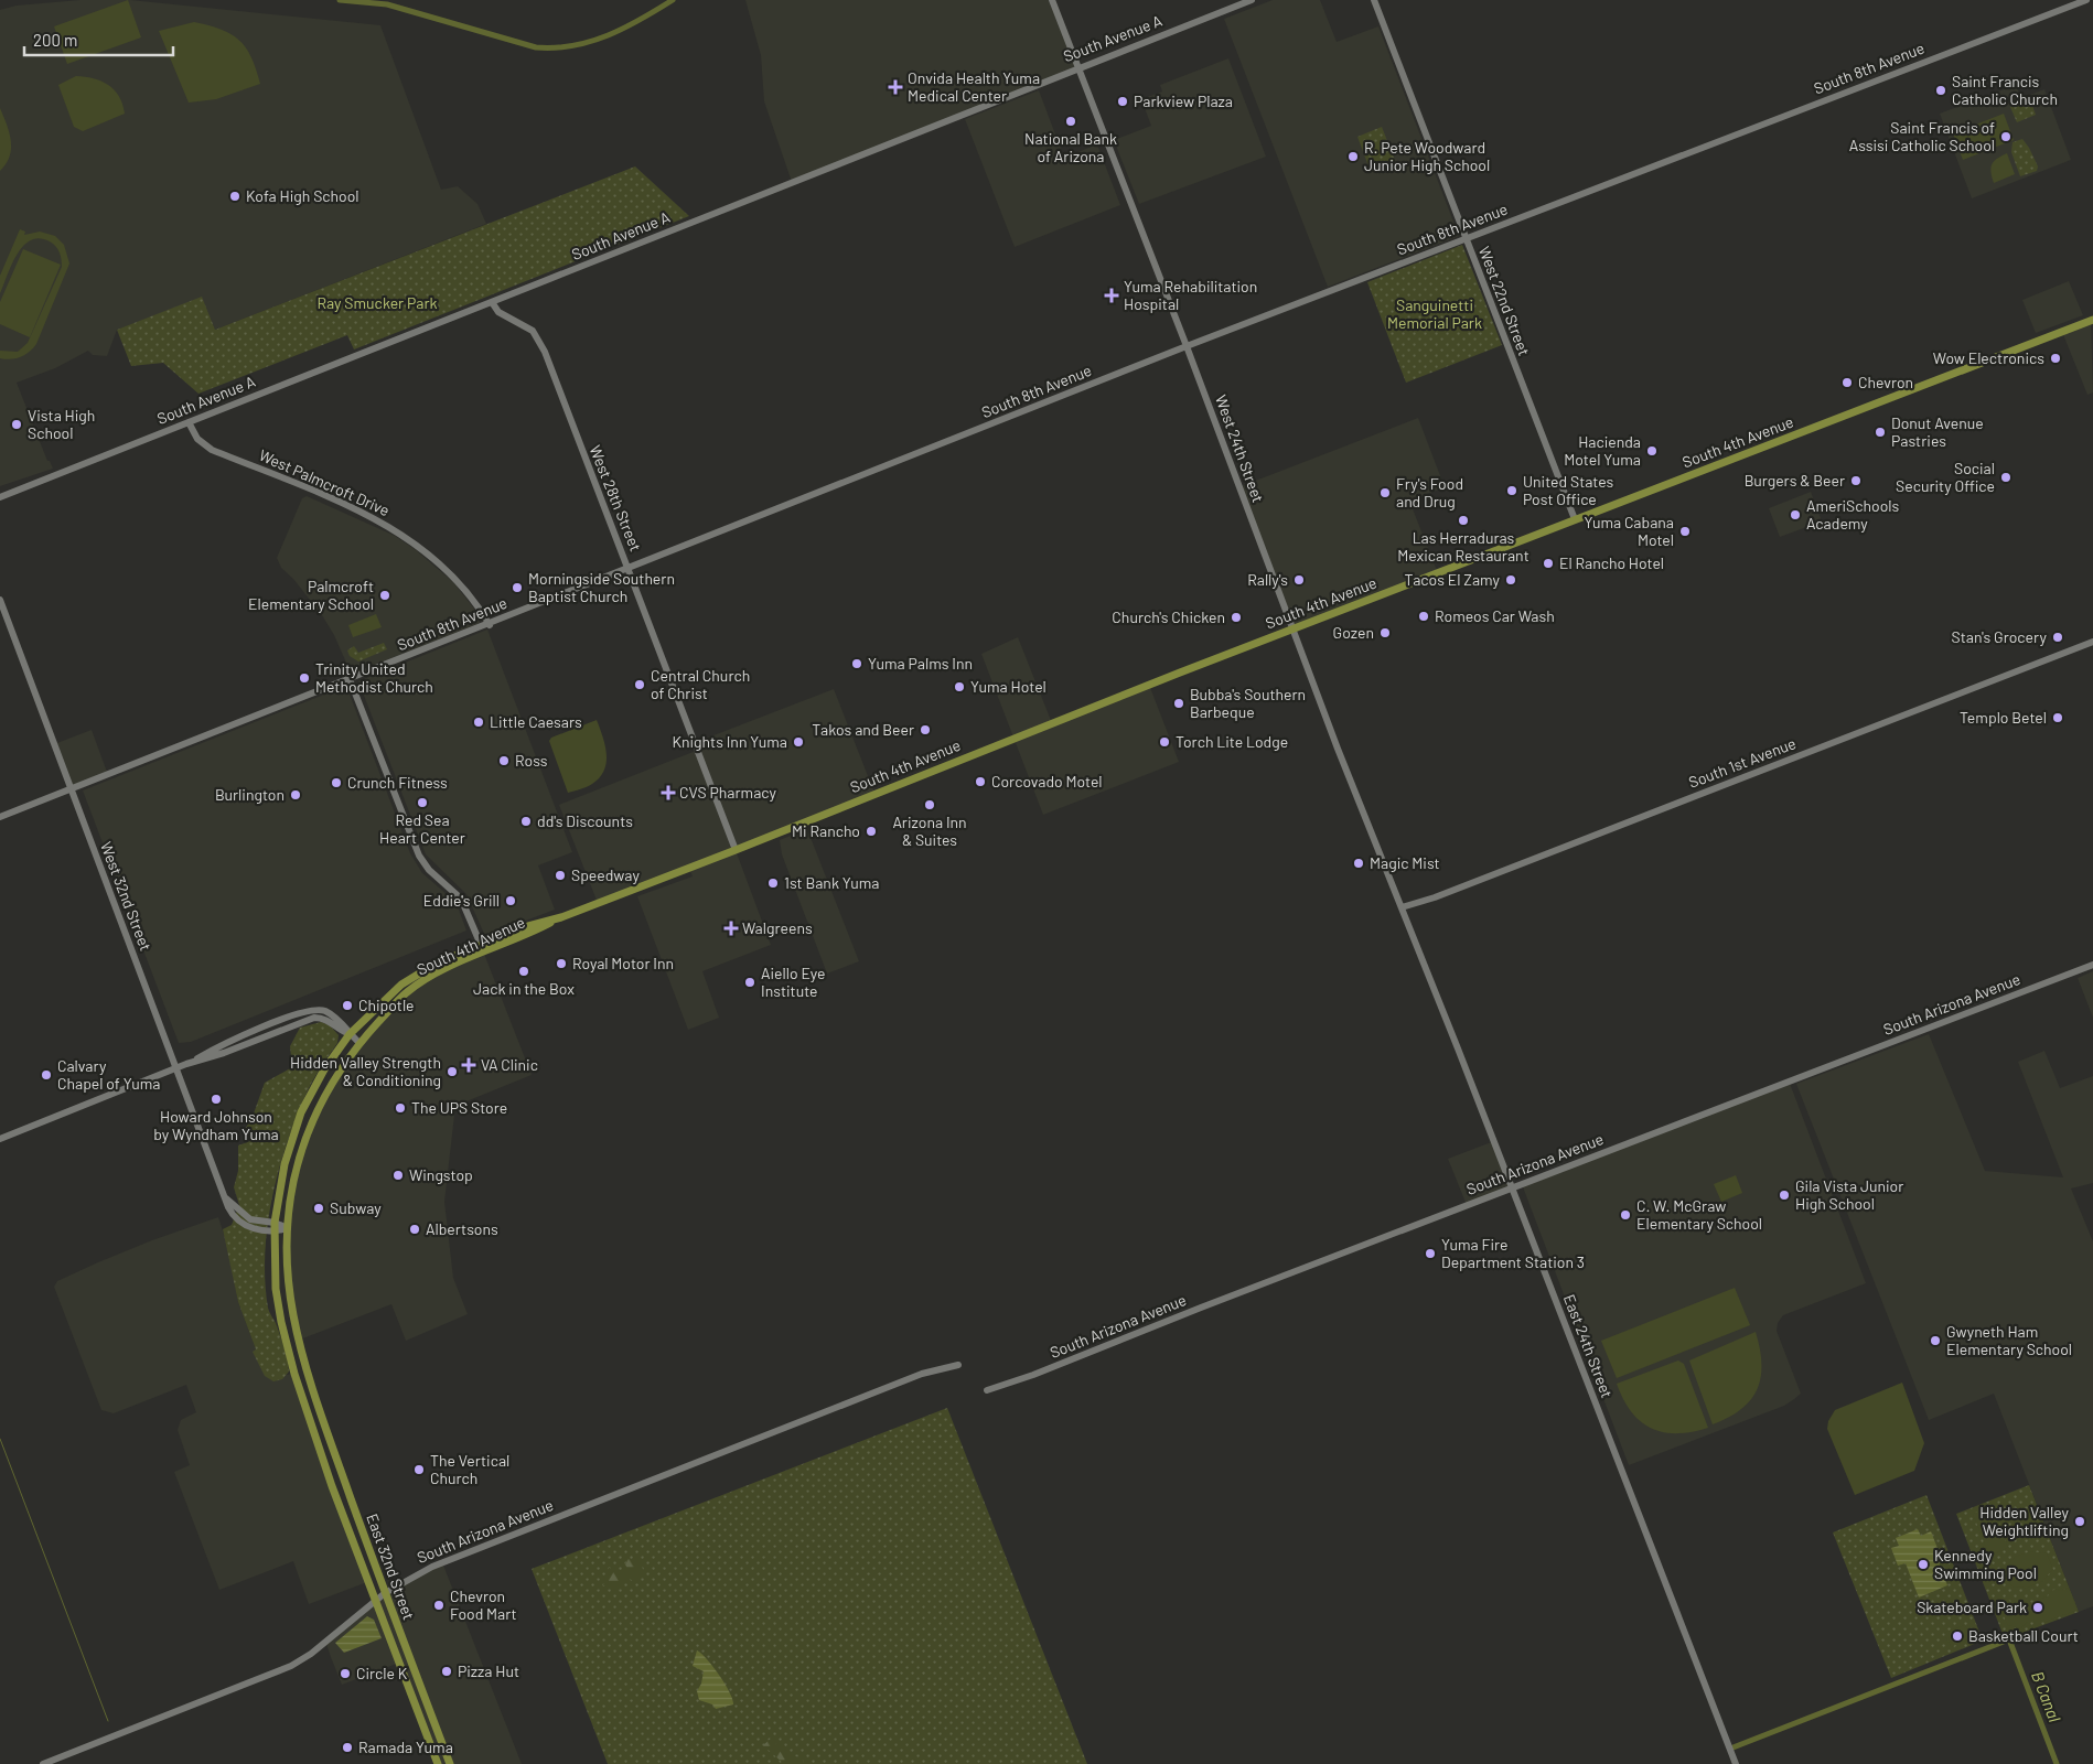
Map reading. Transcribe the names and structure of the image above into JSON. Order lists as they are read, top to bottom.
{
  "streets": {
    "main road": ["South 4th Avenue", "East 32nd Street"],
    "street": [
      "South Avenue A",
      "South 8th Avenue",
      "West 22nd Street",
      "West 24th Street",
      "West Palmcroft Drive",
      "West 28th Street",
      "South 1st Avenue",
      "West 32nd Street",
      "South Arizona Avenue",
      "East 24th Street"
    ]
  },
  "crossings": [
    ["South Avenue A", "West 24th Street"],
    ["South Avenue A", "West Palmcroft Drive"],
    ["South Avenue A", "West 28th Street"],
    ["South 8th Avenue", "West 22nd Street"],
    ["South 8th Avenue", "West 24th Street"],
    ["South 8th Avenue", "West Palmcroft Drive"],
    ["South 8th Avenue", "West 28th Street"],
    ["South 8th Avenue", "West 32nd Street"],
    ["West 22nd Street", "South 4th Avenue"],
    ["South 4th Avenue", "West 24th Street"],
    ["South 4th Avenue", "West 28th Street"],
    ["West 24th Street", "South 1st Avenue"],
    ["West 24th Street", "East 24th Street"],
    ["South 1st Avenue", "East 24th Street"],
    ["West 32nd Street", "East 32nd Street"],
    ["South Arizona Avenue", "East 24th Street"],
    ["South Arizona Avenue", "East 32nd Street"]
  ],
  "water": ["B Canal"],
  "parks": ["Ray Smucker Park", "Sanguinetti Memorial Park"],
  "places": {
    "health": [
      "Onvida Health Yuma Medical Center",
      "Yuma Rehabilitation Hospital",
      "CVS Pharmacy",
      "Walgreens",
      "VA Clinic"
    ],
    "other": [
      "Saint Francis Catholic Church",
      "Parkview Plaza",
      "National Bank of Arizona",
      "Saint Francis of Assisi Catholic School",
      "R. Pete Woodward Junior High School",
      "Kofa High School",
      "Wow Electronics",
      "Chevron",
      "Vista High School",
      "Donut Avenue Pastries",
      "Hacienda Motel Yuma",
      "Social Security Office",
      "Burgers & Beer",
      "United States Post Office",
      "Fry's Food and Drug",
      "AmeriSchools Academy",
      "Las Herraduras Mexican Restaurant",
      "Yuma Cabana Motel",
      "El Rancho Hotel",
      "Rally's",
      "Tacos El Zamy",
      "Morningside Southern Baptist Church",
      "Palmcroft Elementary School",
      "Romeos Car Wash",
      "Church's Chicken",
      "Gozen",
      "Stan's Grocery",
      "Yuma Palms Inn",
      "Trinity United Methodist Church",
      "Central Church of Christ",
      "Yuma Hotel",
      "Bubba's Southern Barbeque",
      "Templo Betel",
      "Little Caesars",
      "Takos and Beer",
      "Knights Inn Yuma",
      "Torch Lite Lodge",
      "Ross",
      "Corcovado Motel",
      "Crunch Fitness",
      "Burlington",
      "Red Sea Heart Center",
      "Arizona Inn & Suites",
      "dd's Discounts",
      "Mi Rancho",
      "Magic Mist",
      "Speedway",
      "1st Bank Yuma",
      "Eddie's Grill",
      "Royal Motor Inn",
      "Jack in the Box",
      "Aiello Eye Institute",
      "Chipotle",
      "Hidden Valley Strength & Conditioning",
      "Calvary Chapel of Yuma",
      "Howard Johnson by Wyndham Yuma",
      "The UPS Store",
      "Wingstop",
      "Gila Vista Junior High School",
      "Subway",
      "C. W. McGraw Elementary School",
      "Albertsons",
      "Yuma Fire Department Station 3",
      "Gwyneth Ham Elementary School",
      "The Vertical Church",
      "Hidden Valley Weightlifting",
      "Kennedy Swimming Pool",
      "Chevron Food Mart",
      "Skateboard Park",
      "Basketball Court",
      "Pizza Hut",
      "Circle K",
      "Ramada Yuma"
    ]
  },
  "scale_bar": "200 m"
}
